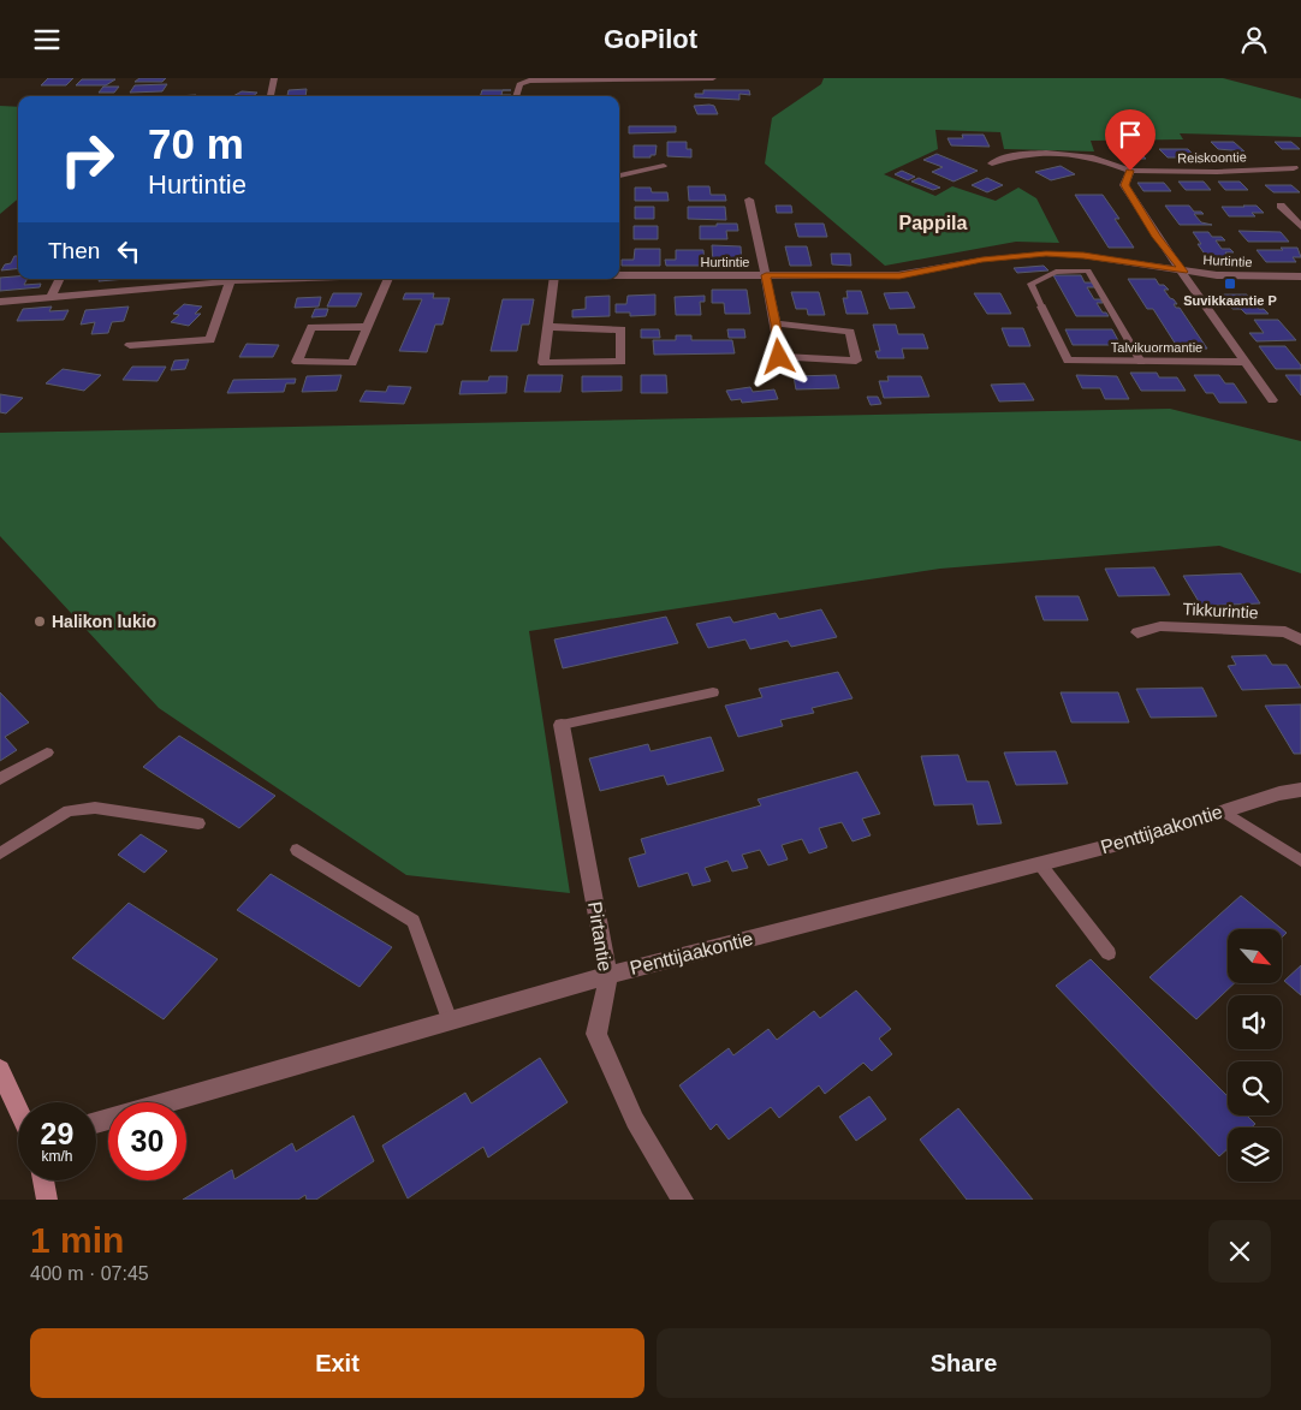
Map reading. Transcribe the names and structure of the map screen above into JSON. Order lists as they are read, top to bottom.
{
  "streets": {
    "street": [
      "Reiskoontie",
      "Hurtintie",
      "Talvikuormantie",
      "Tikkurintie",
      "Penttijaakontie",
      "Pirtantie"
    ]
  },
  "crossings": [
    ["Penttijaakontie", "Pirtantie"]
  ],
  "districts": ["Pappila"],
  "places": {
    "transit": ["Suvikkaantie P"],
    "other": ["Halikon lukio"]
  },
  "north": "bottom right",
  "page": {
    "header": "GoPilot",
    "turn": ["70 m", "Hurtintie"],
    "then": "Then",
    "speed": "29 km/h",
    "limit": "30",
    "heading": ["1 min", "400 m · 07:45"],
    "buttons": ["Exit", "Share"]
  }
}
